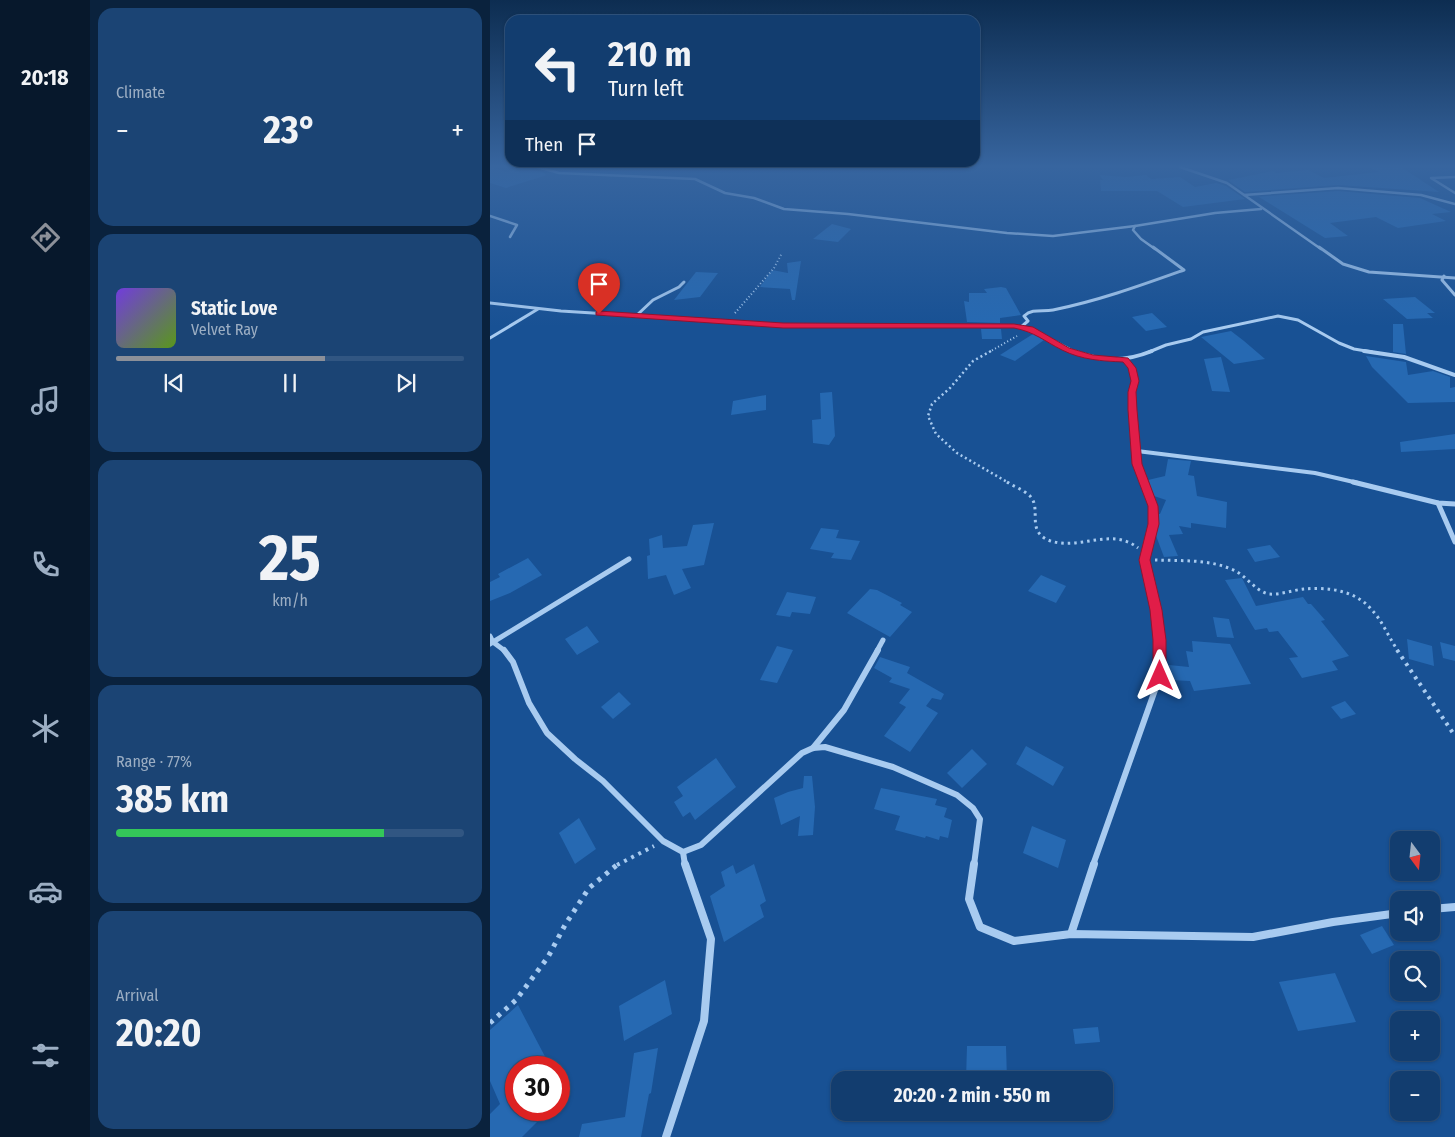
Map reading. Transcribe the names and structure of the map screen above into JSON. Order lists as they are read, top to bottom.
{
  "north": "bottom",
  "page": {
    "tabs": "20:18",
    "tile": [
      "Climate",
      ["25", "km/h"],
      ["Range · 77%", "385 km"],
      ["Arrival", "20:20"]
    ],
    "turn": ["210 m", "Turn left"],
    "heat": ["−", "23°", "+"],
    "then": "Then",
    "song": ["Static Love", "Velvet Ray"],
    "map_buttons": ["+", "−"],
    "limit": "30",
    "trip": "20:20 · 2 min · 550 m"
  }
}
